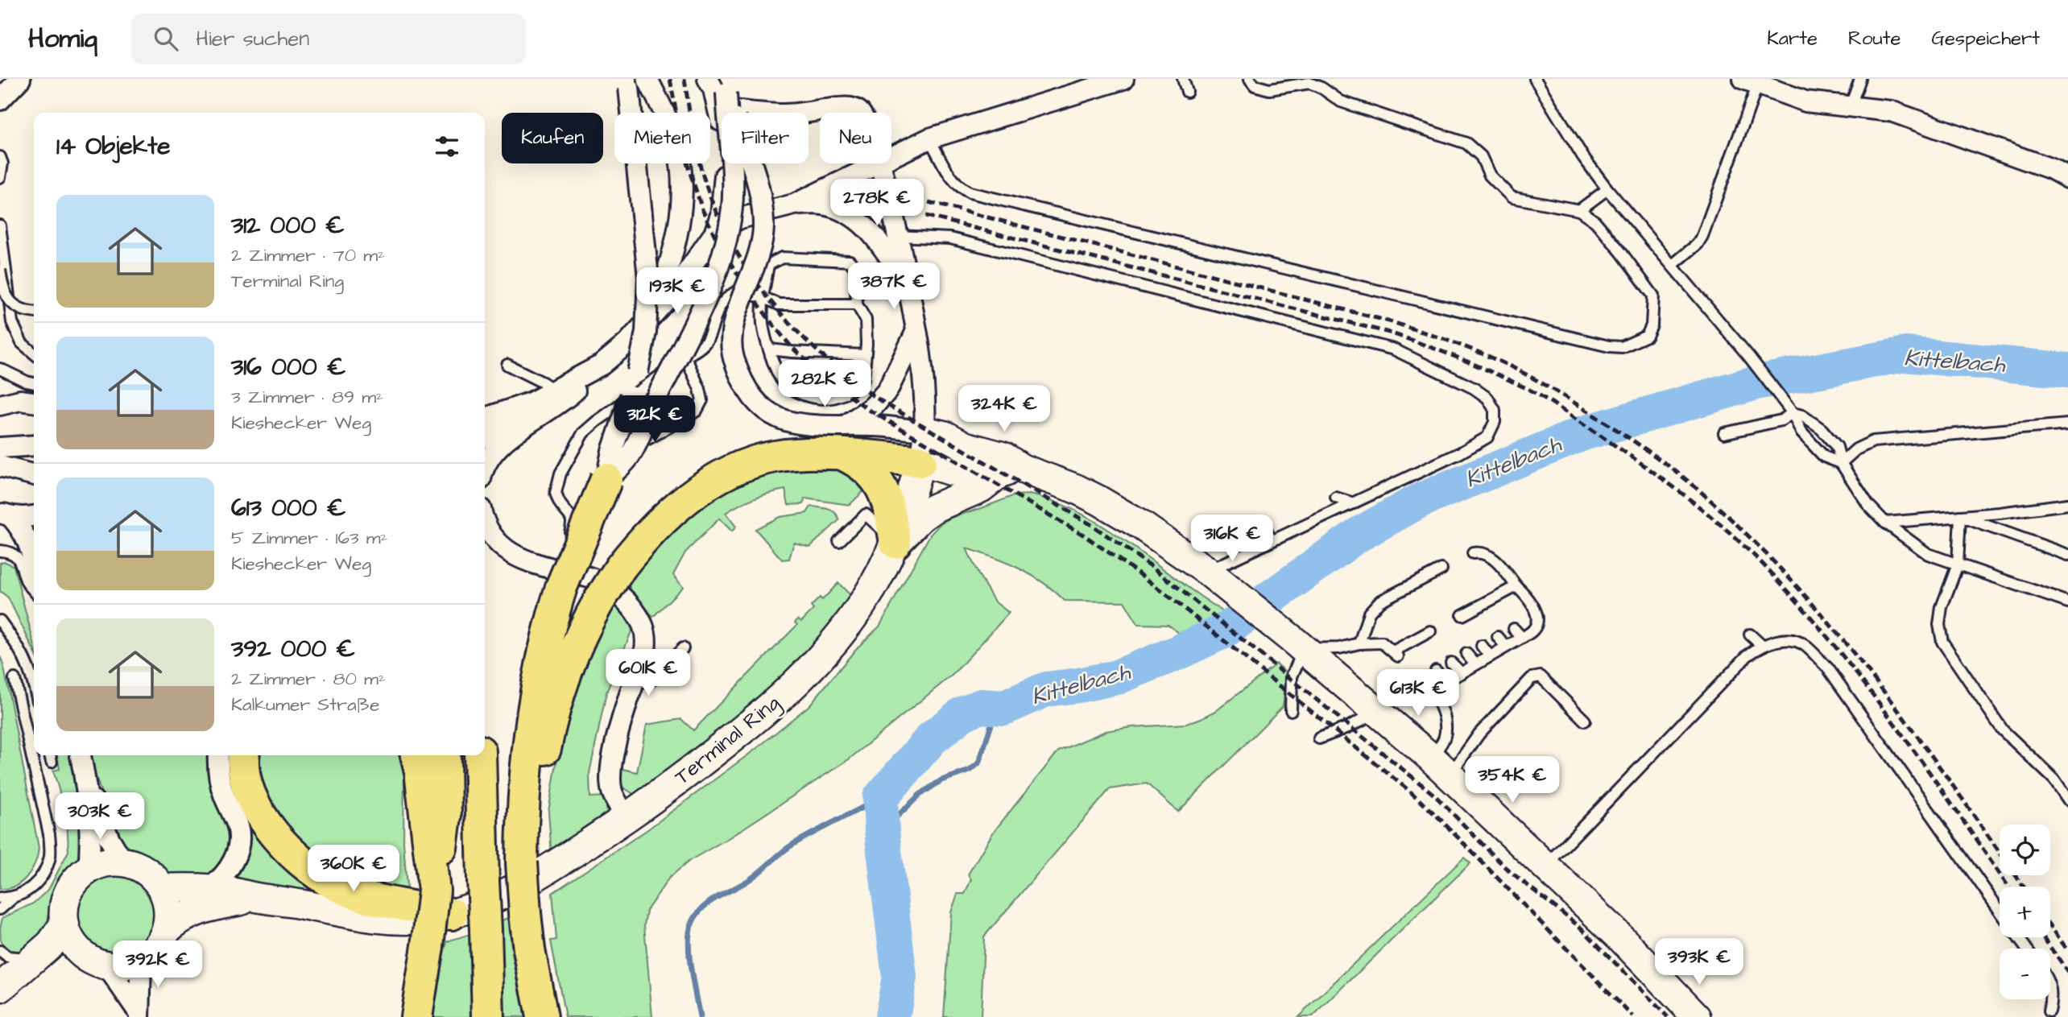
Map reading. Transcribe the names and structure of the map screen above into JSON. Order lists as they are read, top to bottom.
{
  "streets": {
    "street": ["Terminal Ring"]
  },
  "water": ["Kittelbach"],
  "page": {
    "header": "Homiq",
    "search": "Hier suchen",
    "nav": ["Karte", "Route", "Gespeichert"],
    "chip": [
      "Kaufen",
      "Mieten",
      "Filter",
      "Neu"
    ],
    "heading": "14 Objekte",
    "price": [
      "278K €",
      "387K €",
      "193K €",
      "282K €",
      "324K €",
      "312K €",
      "316K €",
      "601K €",
      "613K €",
      "354K €",
      "303K €",
      "360K €",
      "393K €",
      "392K €"
    ],
    "list": [
      {
        "name": "312 000 €",
        "note": "2 Zimmer · 70 m² · Terminal Ring"
      },
      {
        "name": "316 000 €",
        "note": "3 Zimmer · 89 m² · Kieshecker Weg"
      },
      {
        "name": "613 000 €",
        "note": "5 Zimmer · 163 m² · Kieshecker Weg"
      },
      {
        "name": "392 000 €",
        "note": "2 Zimmer · 80 m² · Kalkumer Straße"
      }
    ],
    "map_buttons": ["+", "−"]
  }
}
